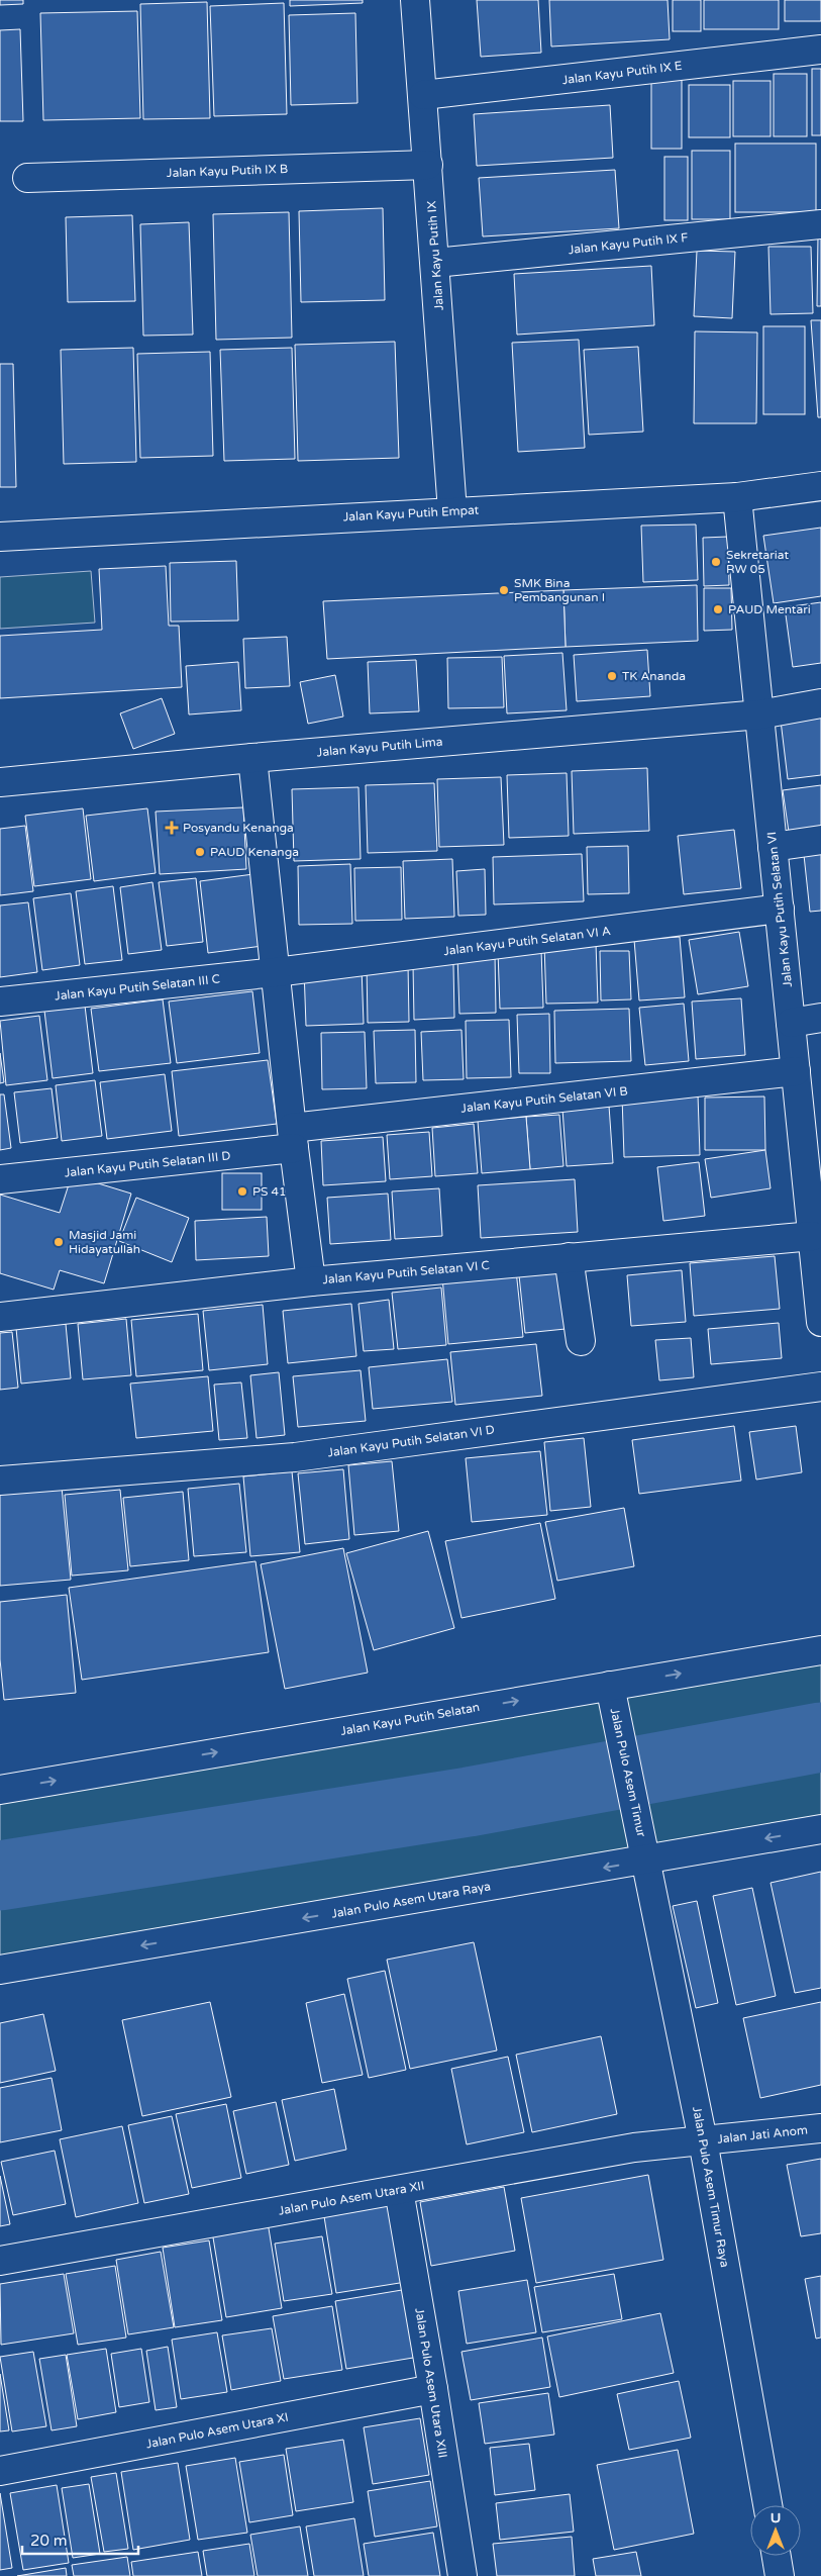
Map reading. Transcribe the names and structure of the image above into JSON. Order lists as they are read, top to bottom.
{
  "streets": {
    "street": [
      "Jalan Kayu Putih IX E",
      "Jalan Kayu Putih IX B",
      "Jalan Kayu Putih IX F",
      "Jalan Kayu Putih IX",
      "Jalan Kayu Putih Empat",
      "Jalan Kayu Putih Lima",
      "Jalan Kayu Putih Selatan VI",
      "Jalan Kayu Putih Selatan VI A",
      "Jalan Kayu Putih Selatan III C",
      "Jalan Kayu Putih Selatan VI B",
      "Jalan Kayu Putih Selatan III D",
      "Jalan Kayu Putih Selatan VI C",
      "Jalan Kayu Putih Selatan VI D",
      "Jalan Kayu Putih Selatan",
      "Jalan Pulo Asem Timur",
      "Jalan Pulo Asem Utara Raya",
      "Jalan Jati Anom",
      "Jalan Pulo Asem Timur Raya",
      "Jalan Pulo Asem Utara XII",
      "Jalan Pulo Asem Utara XIII",
      "Jalan Pulo Asem Utara XI"
    ]
  },
  "crossings": [
    ["Jalan Kayu Putih IX E", "Jalan Kayu Putih IX"],
    ["Jalan Kayu Putih IX B", "Jalan Kayu Putih IX"],
    ["Jalan Kayu Putih IX F", "Jalan Kayu Putih IX"],
    ["Jalan Kayu Putih IX", "Jalan Kayu Putih Empat"],
    ["Jalan Kayu Putih Empat", "Jalan Kayu Putih Selatan VI"],
    ["Jalan Kayu Putih Lima", "Jalan Kayu Putih Selatan VI"],
    ["Jalan Kayu Putih Selatan VI", "Jalan Kayu Putih Selatan VI A"],
    ["Jalan Kayu Putih Selatan VI", "Jalan Kayu Putih Selatan VI B"],
    ["Jalan Kayu Putih Selatan VI", "Jalan Kayu Putih Selatan VI C"],
    ["Jalan Kayu Putih Selatan VI A", "Jalan Kayu Putih Selatan III C"],
    ["Jalan Kayu Putih Selatan VI B", "Jalan Kayu Putih Selatan III D"],
    ["Jalan Kayu Putih Selatan", "Jalan Pulo Asem Timur"],
    ["Jalan Pulo Asem Timur", "Jalan Pulo Asem Utara Raya"],
    ["Jalan Pulo Asem Timur", "Jalan Pulo Asem Timur Raya"],
    ["Jalan Pulo Asem Utara Raya", "Jalan Pulo Asem Timur Raya"],
    ["Jalan Jati Anom", "Jalan Pulo Asem Timur Raya"],
    ["Jalan Jati Anom", "Jalan Pulo Asem Utara XII"],
    ["Jalan Pulo Asem Timur Raya", "Jalan Pulo Asem Utara XII"],
    ["Jalan Pulo Asem Utara XII", "Jalan Pulo Asem Utara XIII"],
    ["Jalan Pulo Asem Utara XIII", "Jalan Pulo Asem Utara XI"]
  ],
  "one_way": ["Jalan Kayu Putih Selatan", "Jalan Pulo Asem Utara Raya"],
  "places": {
    "other": [
      "Sekretariat RW 05",
      "SMK Bina Pembangunan I",
      "PAUD Mentari",
      "TK Ananda",
      "PAUD Kenanga",
      "PS 41",
      "Masjid Jami Hidayatullah"
    ],
    "health": ["Posyandu Kenanga"]
  },
  "scale_bar": "20 m",
  "north": "top"
}
